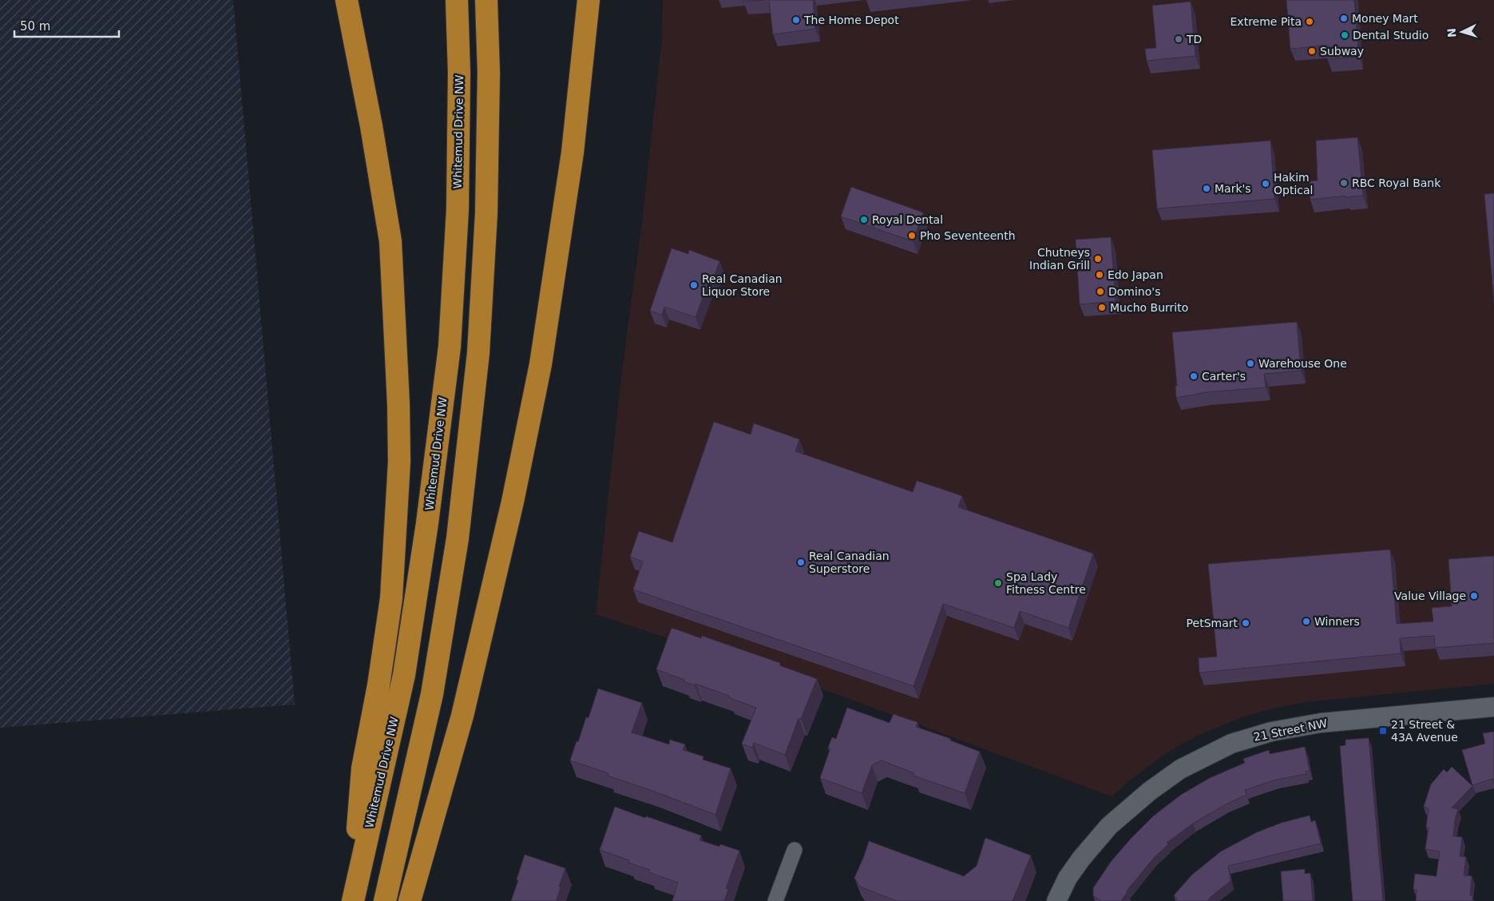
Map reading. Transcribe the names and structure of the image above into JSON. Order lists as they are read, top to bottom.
{
  "streets": {
    "highway": ["Whitemud Drive NW"],
    "street": ["21 Street NW"]
  },
  "places": {
    "other": [
      "Money Mart",
      "The Home Depot",
      "Extreme Pita",
      "Dental Studio",
      "TD",
      "Subway",
      "RBC Royal Bank",
      "Hakim Optical",
      "Mark's",
      "Royal Dental",
      "Pho Seventeenth",
      "Chutneys Indian Grill",
      "Edo Japan",
      "Real Canadian Liquor Store",
      "Domino's",
      "Mucho Burrito",
      "Warehouse One",
      "Carter's",
      "Real Canadian Superstore",
      "Spa Lady Fitness Centre",
      "Value Village",
      "Winners",
      "PetSmart"
    ],
    "transit": ["21 Street & 43A Avenue"]
  },
  "scale_bar": "50 m",
  "north": "left"
}
